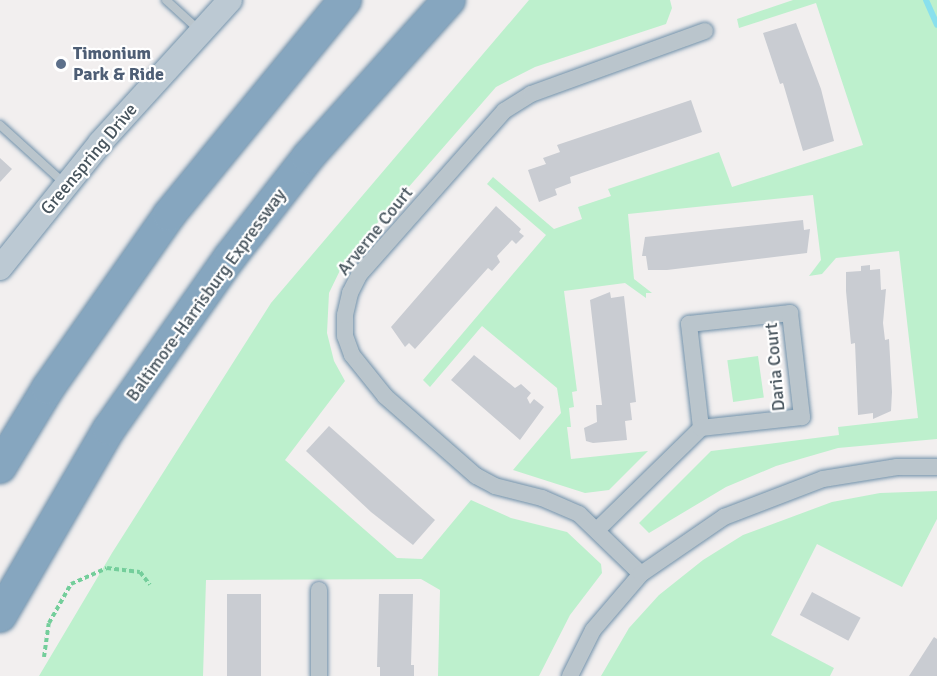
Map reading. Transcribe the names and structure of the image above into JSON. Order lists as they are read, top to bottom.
{
  "streets": {
    "highway": ["Baltimore-Harrisburg Expressway"],
    "main road": ["Greenspring Drive"],
    "street": ["Arverne Court", "Daria Court"]
  },
  "places": ["Timonium Park & Ride"]
}
